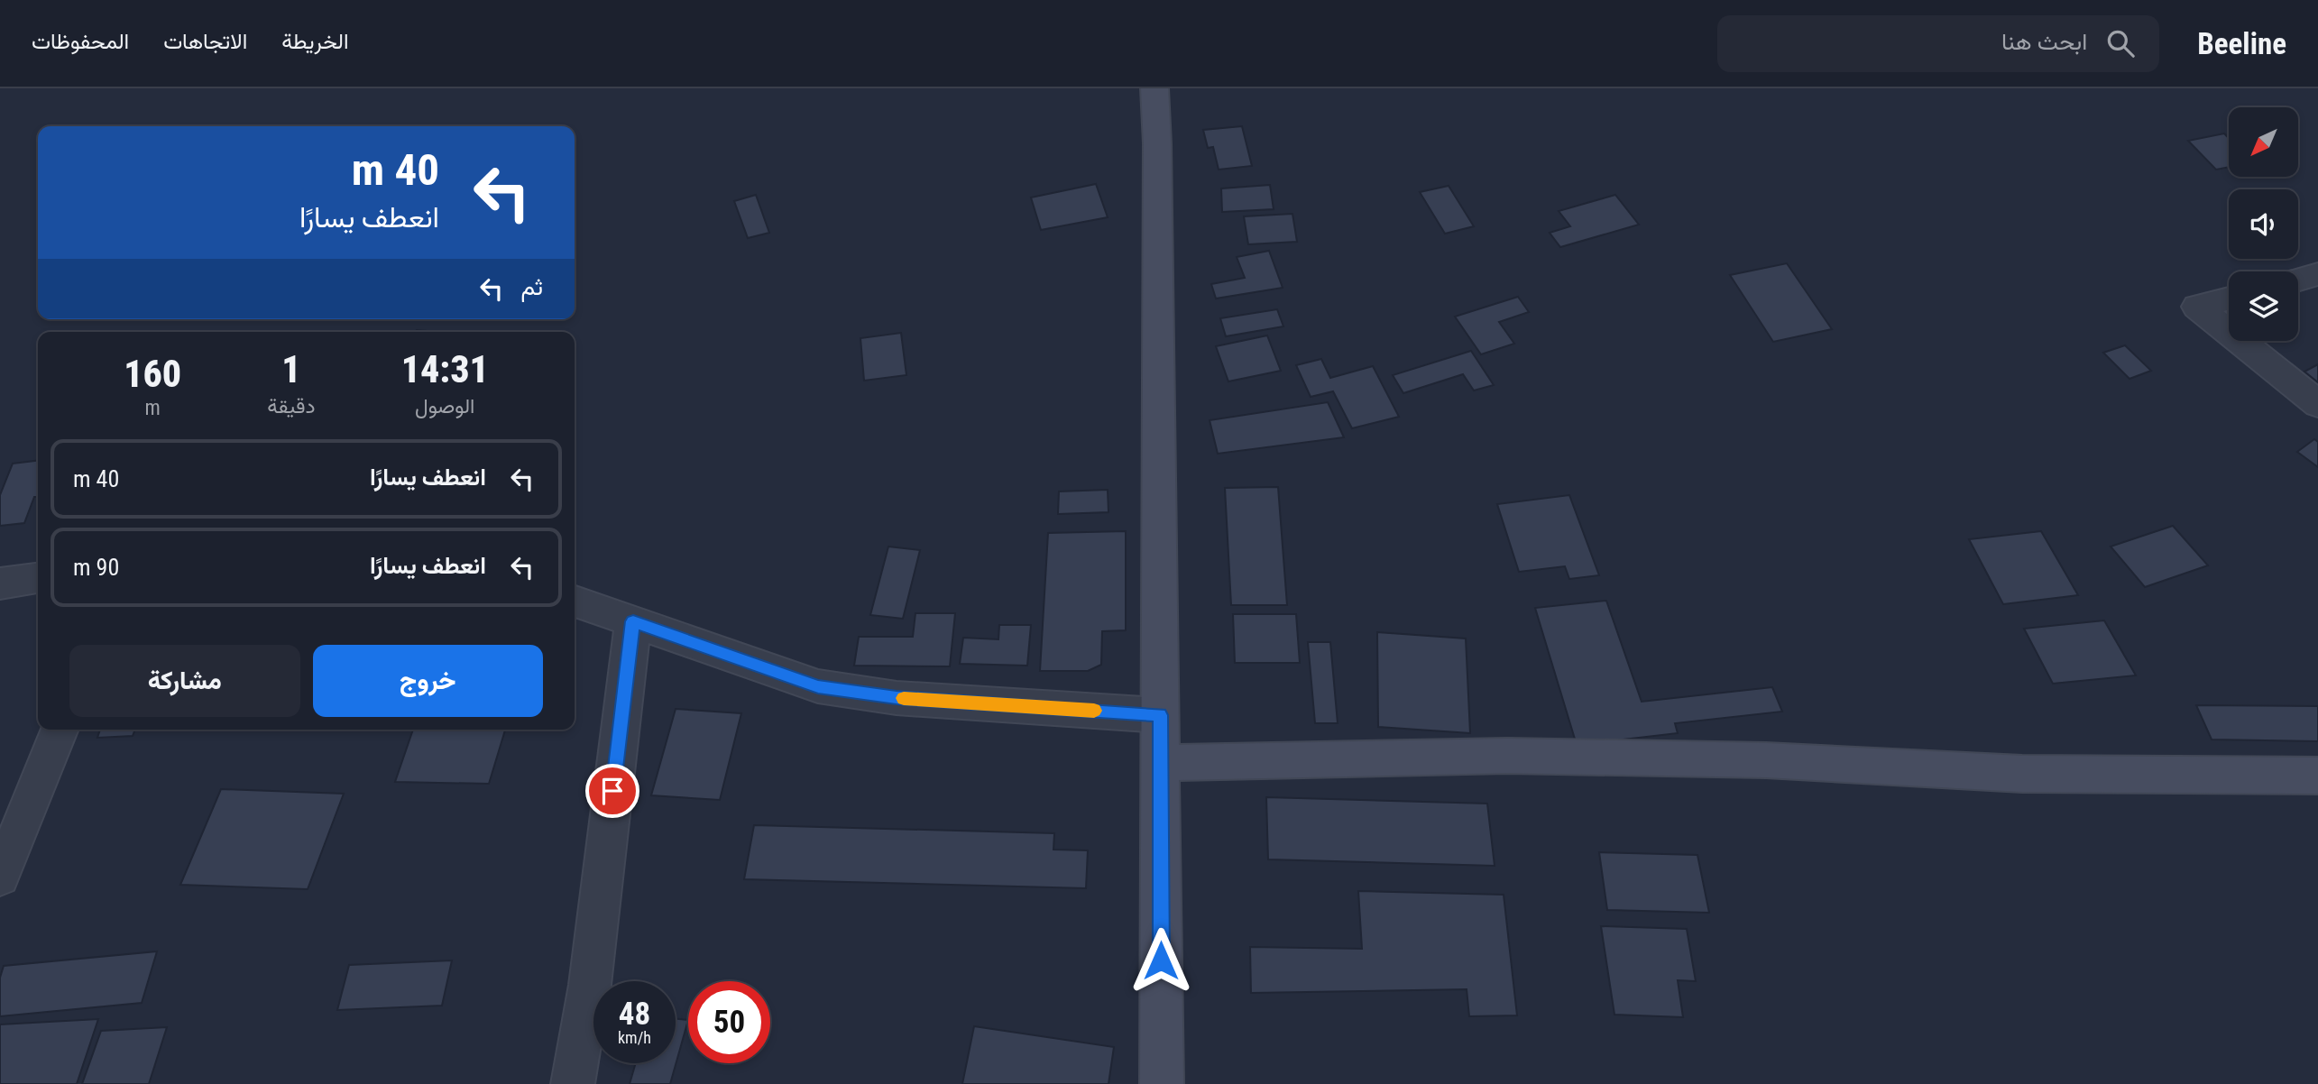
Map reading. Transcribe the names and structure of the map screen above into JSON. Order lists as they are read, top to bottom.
{
  "north": "bottom left",
  "page": {
    "header": "Beeline",
    "search": "ابحث هنا",
    "nav": ["الخريطة", "الاتجاهات", "المحفوظات"],
    "turn": ["40 m", "انعطف يسارًا"],
    "then": "ثم",
    "eta": [
      "14:31",
      "الوصول",
      "1",
      "دقيقة",
      "160",
      "m"
    ],
    "list": [
      {
        "name": "انعطف يسارًا",
        "value": "40 m"
      },
      {
        "name": "انعطف يسارًا",
        "value": "90 m"
      }
    ],
    "buttons": ["خروج", "مشاركة"],
    "speed": "48 km/h",
    "limit": "50"
  }
}
